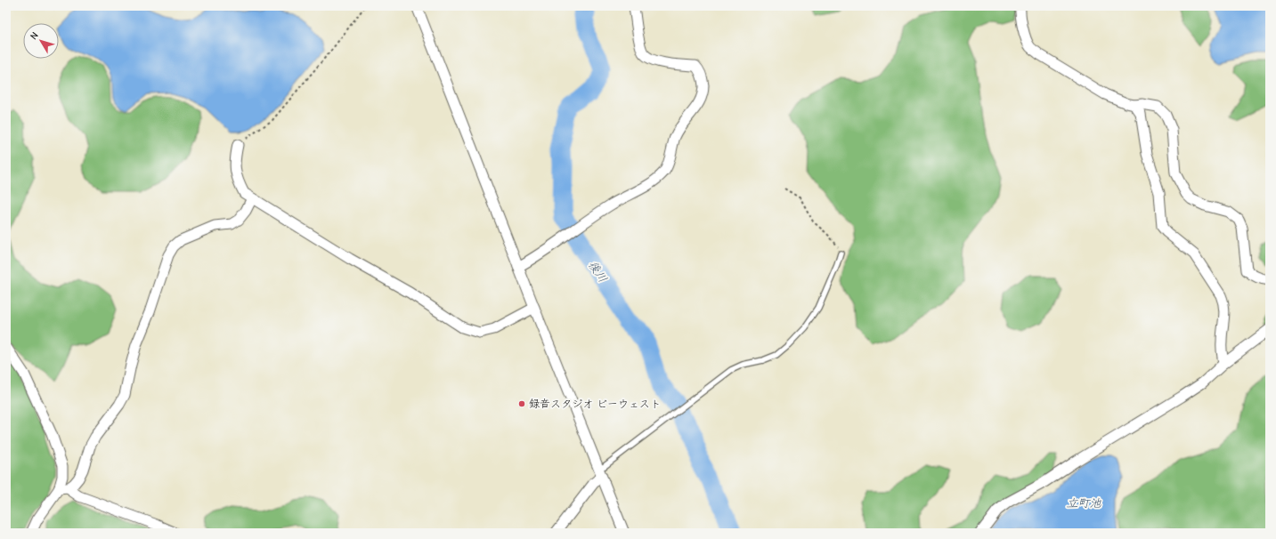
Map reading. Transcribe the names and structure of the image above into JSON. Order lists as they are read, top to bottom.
{
  "water": ["後川", "立町池"],
  "places": ["録音スタジオ ビーウェスト"],
  "north": "top left"
}
